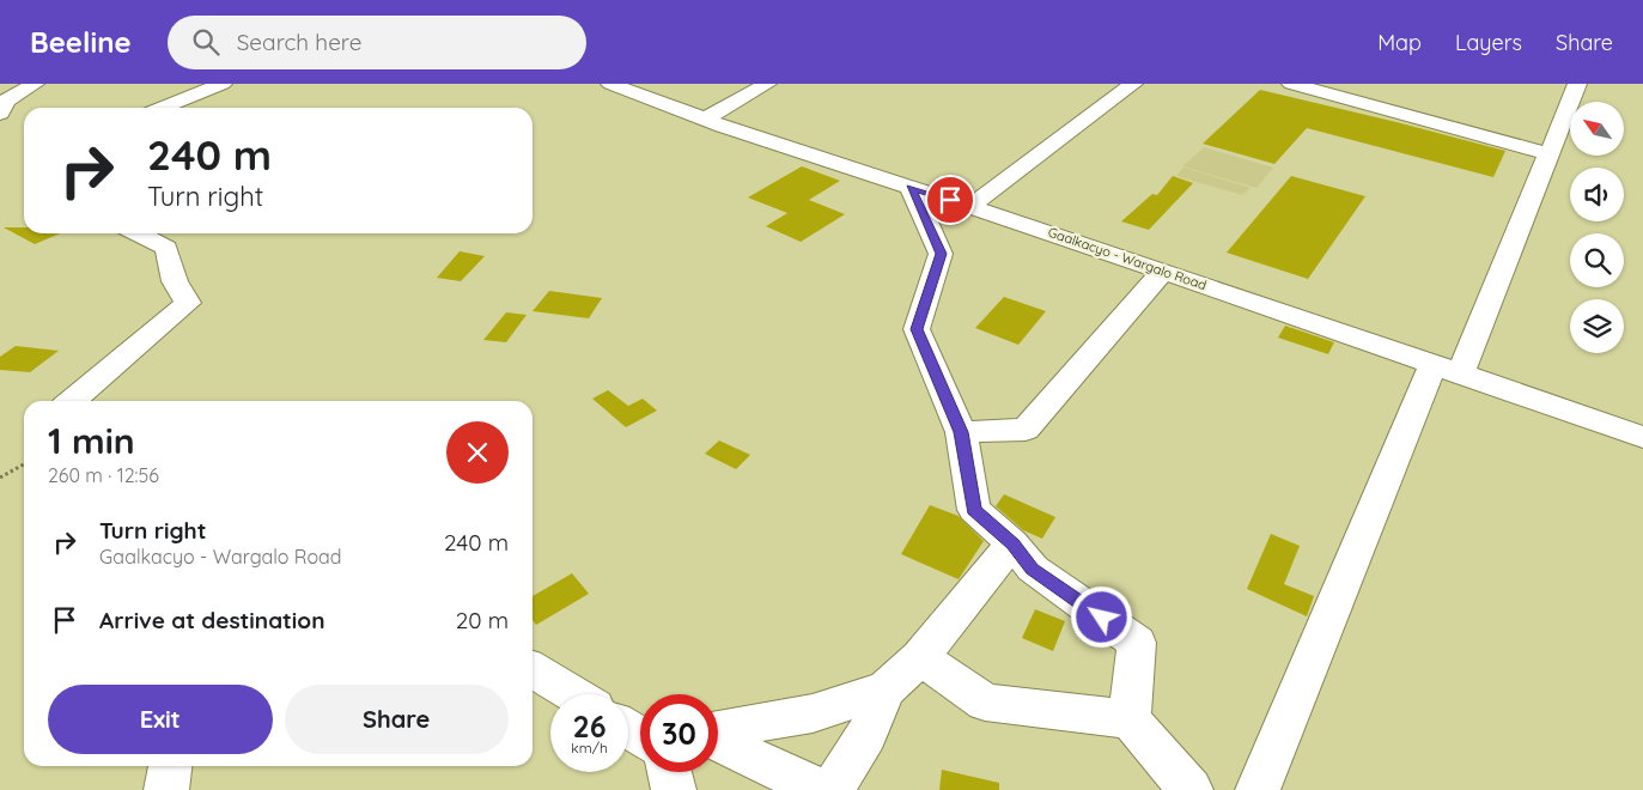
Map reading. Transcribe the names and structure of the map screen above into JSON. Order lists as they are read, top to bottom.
{
  "streets": {
    "street": ["Gaalkacyo - Wargalo Road"]
  },
  "north": "top left",
  "page": {
    "header": "Beeline",
    "search": "Search here",
    "nav": ["Map", "Layers", "Share"],
    "turn": ["240 m", "Turn right"],
    "heading": ["1 min", "260 m · 12:56"],
    "list": [
      {
        "name": "Turn right",
        "note": "Gaalkacyo - Wargalo Road",
        "value": "240 m"
      },
      {
        "name": "Arrive at destination",
        "value": "20 m"
      }
    ],
    "buttons": ["Exit", "Share"],
    "speed": "26 km/h",
    "limit": "30"
  }
}
